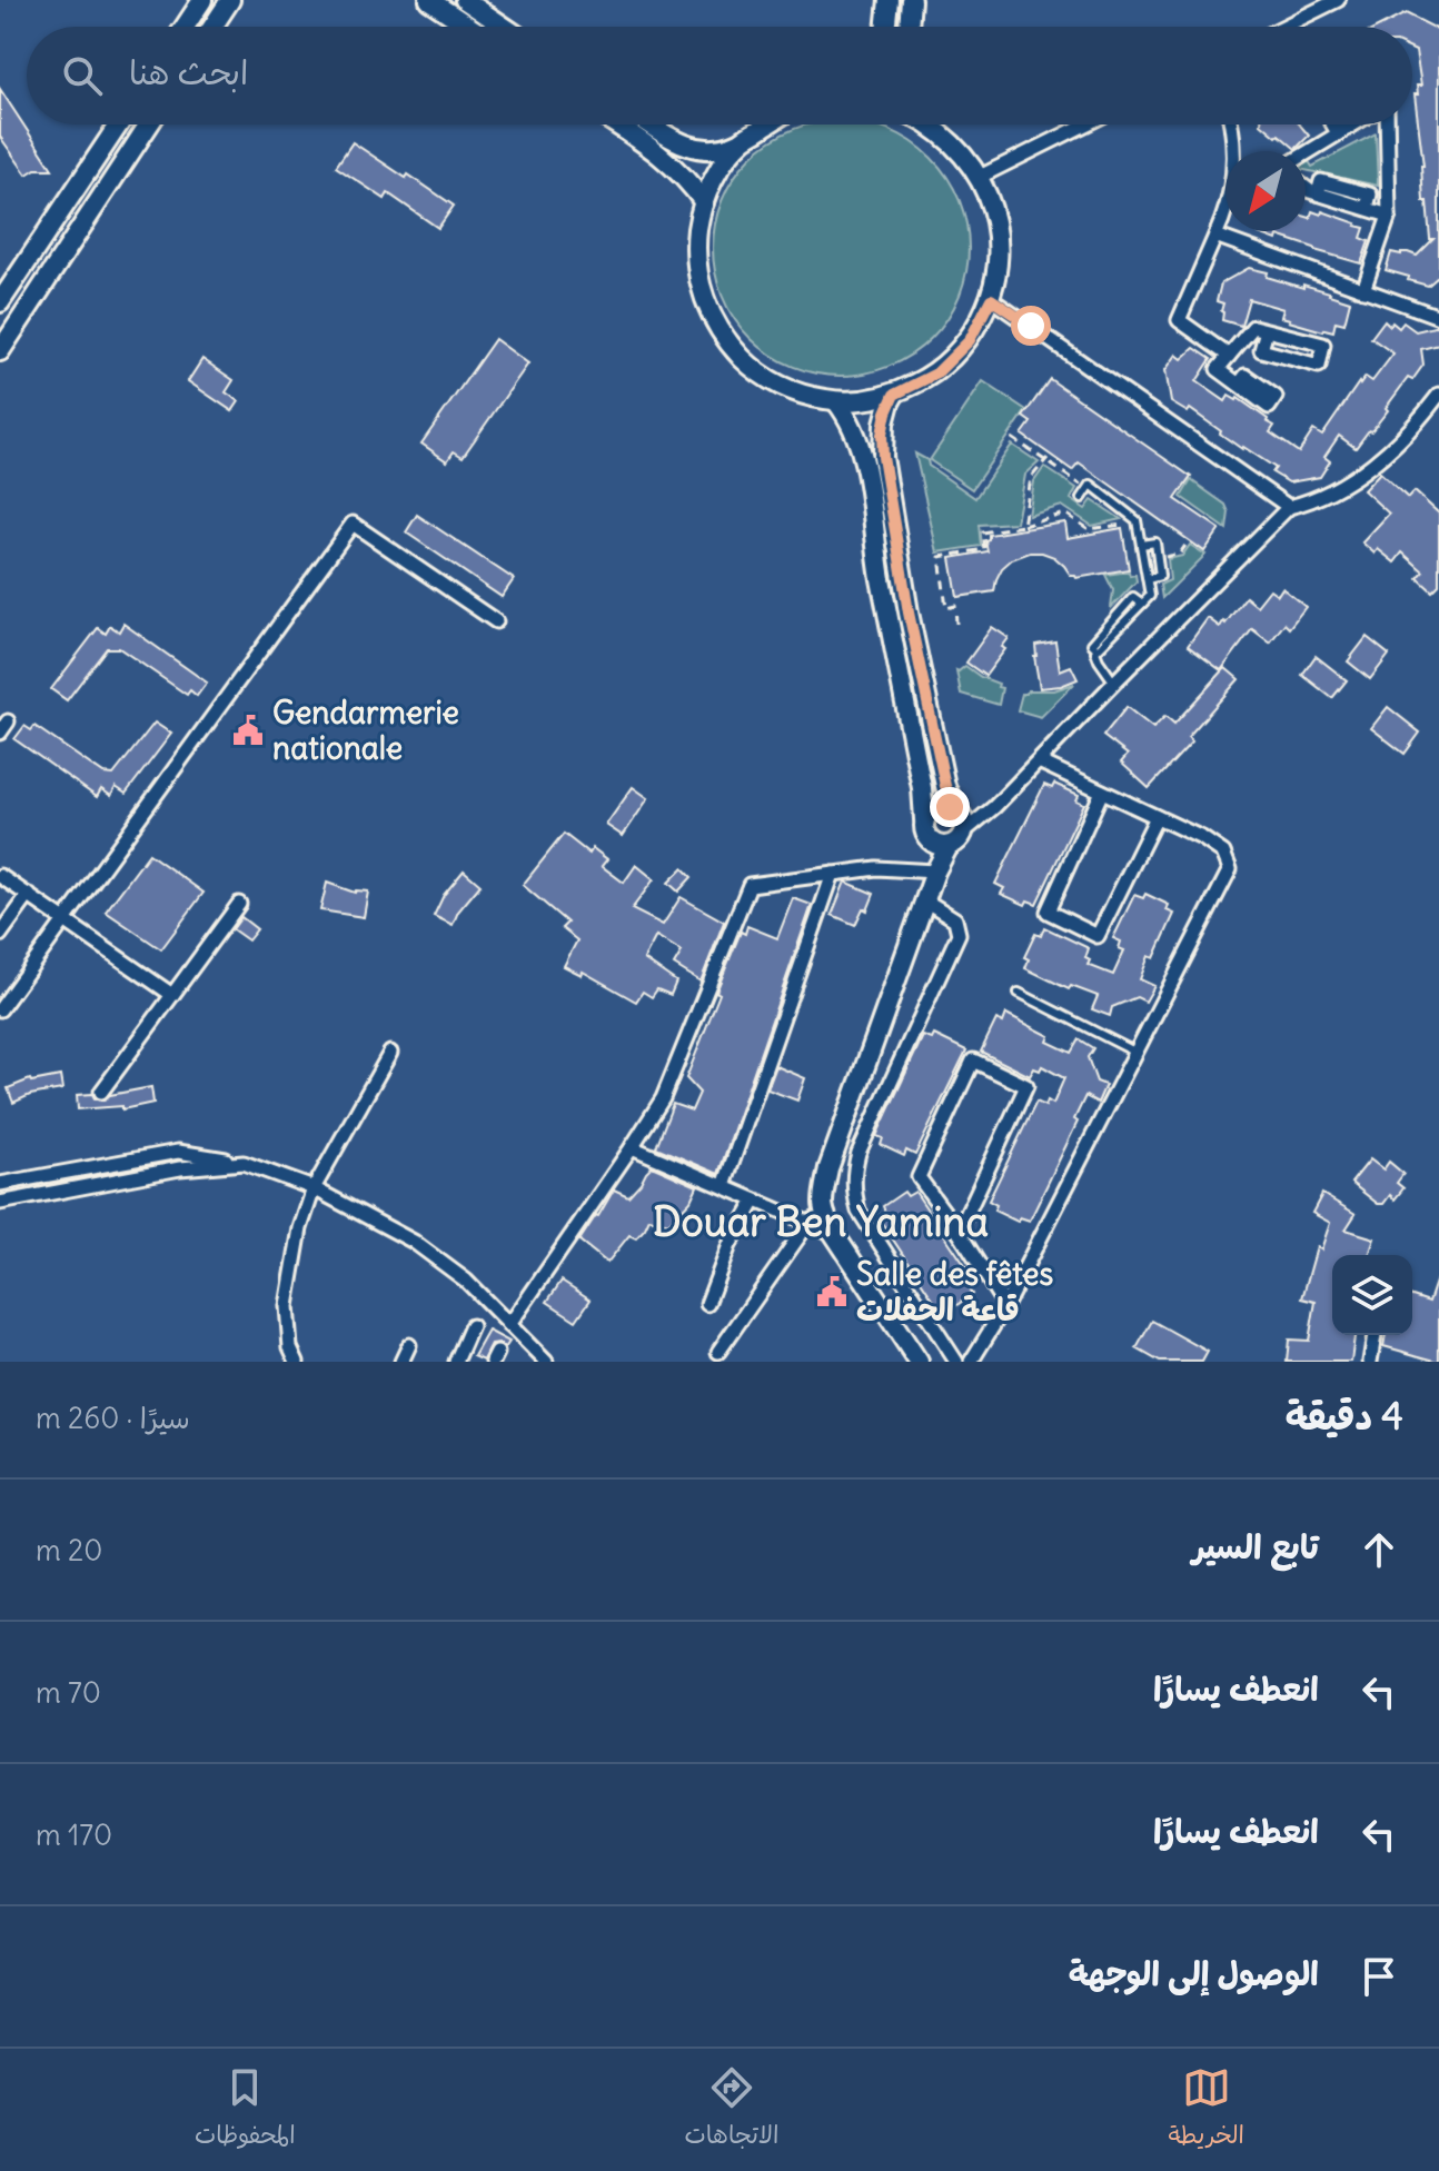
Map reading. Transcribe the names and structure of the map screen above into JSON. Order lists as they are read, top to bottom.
{
  "districts": ["Douar Ben Yamina"],
  "places": {
    "public building": ["Gendarmerie nationale", "Salle des fêtes قاعة الحفلات"]
  },
  "north": "bottom left",
  "page": {
    "search": "ابحث هنا",
    "heading": ["4 دقيقة", "سيرًا · 260 m"],
    "list": [
      ["تابع السير", "20 m"],
      ["انعطف يسارًا", "70 m"],
      ["انعطف يسارًا", "170 m"],
      "الوصول إلى الوجهة"
    ],
    "nav": ["الخريطة", "الاتجاهات", "المحفوظات"]
  }
}
